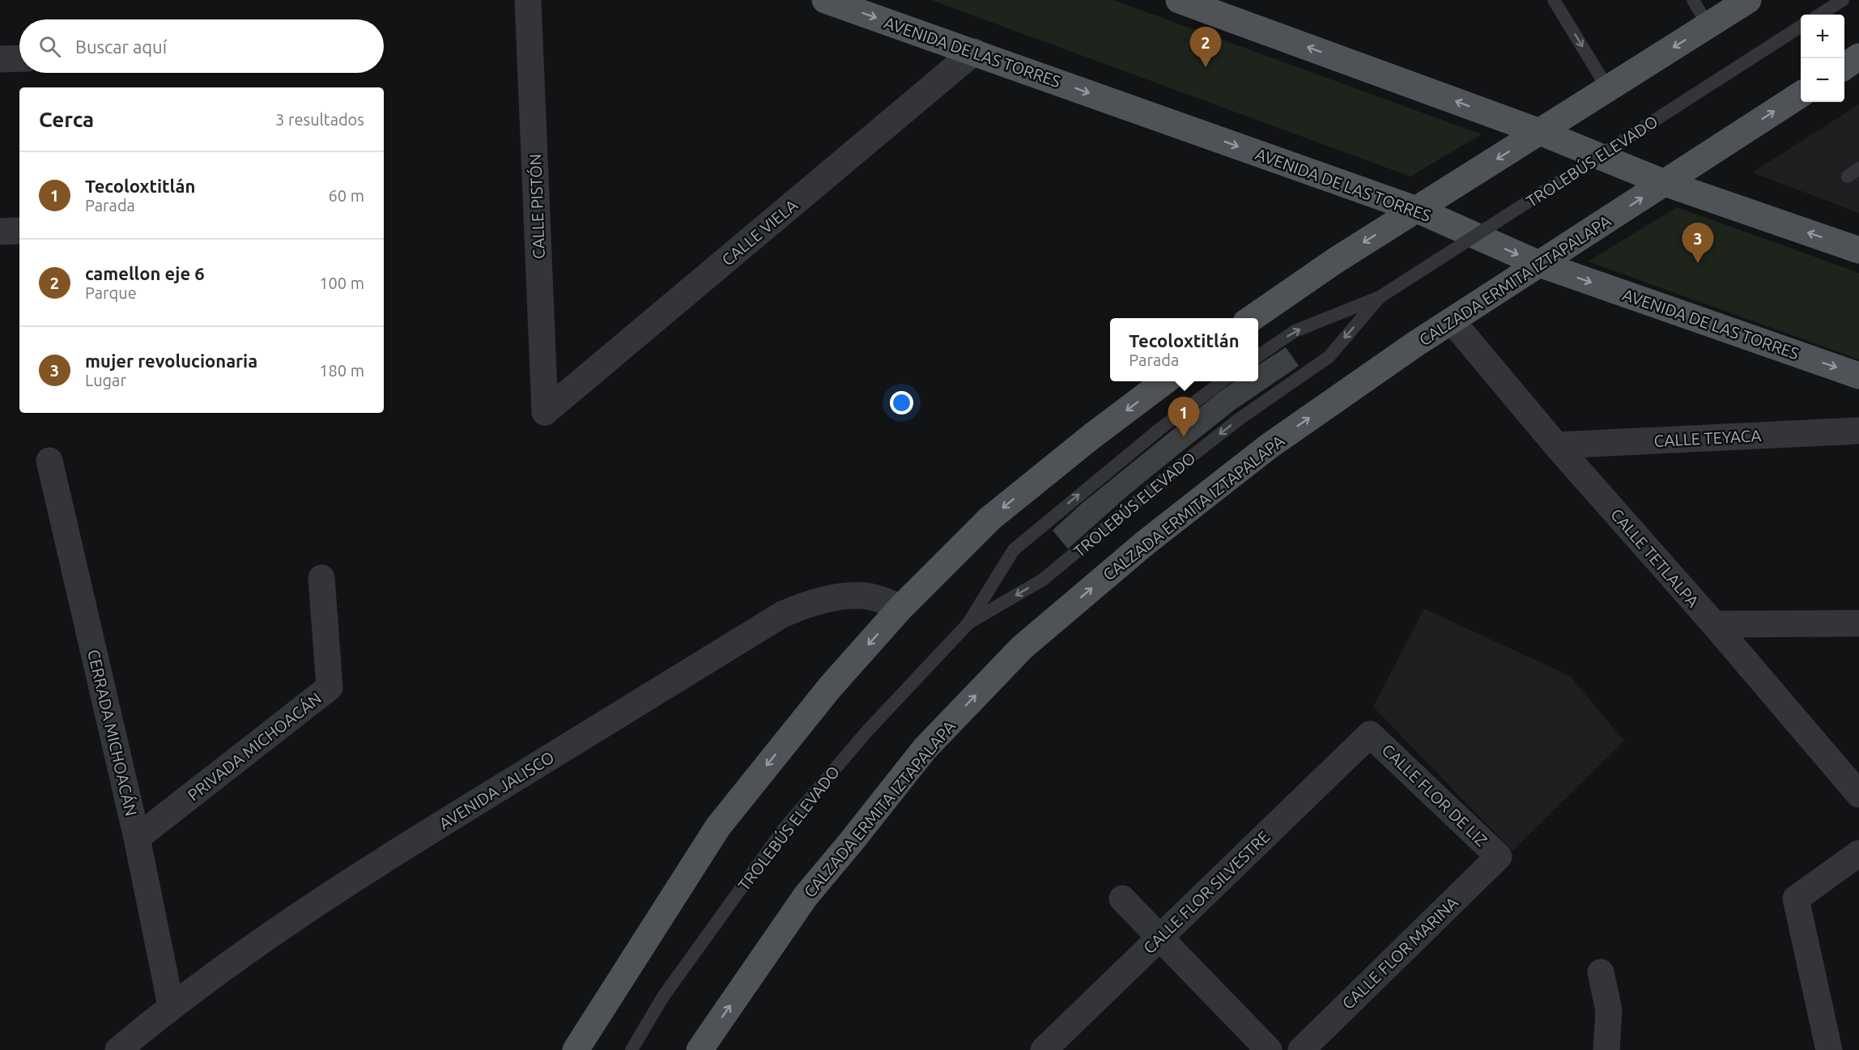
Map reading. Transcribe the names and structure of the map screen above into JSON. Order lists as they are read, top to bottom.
{
  "streets": {
    "main road": ["AVENIDA DE LAS TORRES", "CALZADA ERMITA IZTAPALAPA"],
    "street": [
      "CALLE PISTÓN",
      "CALLE VIELA",
      "CALLE TEYACA",
      "CALLE TETLALPA",
      "CERRADA MICHOACÁN",
      "PRIVADA MICHOACÁN",
      "AVENIDA JALISCO",
      "CALLE FLOR DE LIZ",
      "CALLE FLOR SILVESTRE",
      "CALLE FLOR MARINA"
    ],
    "lane": ["TROLEBÚS ELEVADO"]
  },
  "crossings": [
    ["AVENIDA DE LAS TORRES", "CALLE VIELA"],
    ["AVENIDA DE LAS TORRES", "CALZADA ERMITA IZTAPALAPA"],
    ["CALLE PISTÓN", "CALLE VIELA"],
    ["CALZADA ERMITA IZTAPALAPA", "CALLE TETLALPA"],
    ["CALLE TEYACA", "CALLE TETLALPA"],
    ["CERRADA MICHOACÁN", "PRIVADA MICHOACÁN"],
    ["CERRADA MICHOACÁN", "AVENIDA JALISCO"],
    ["CALLE FLOR DE LIZ", "CALLE FLOR SILVESTRE"],
    ["CALLE FLOR DE LIZ", "CALLE FLOR MARINA"]
  ],
  "page": {
    "map_buttons": ["+", "−"],
    "search": "Buscar aquí",
    "pins": ["2", "3", "1"],
    "heading": ["Cerca", "3 resultados"],
    "list": [
      {
        "mark": "1",
        "name": "Tecoloxtitlán",
        "note": "Parada",
        "value": "60 m"
      },
      {
        "mark": "2",
        "name": "camellon eje 6",
        "note": "Parque",
        "value": "100 m"
      },
      {
        "mark": "3",
        "name": "mujer revolucionaria",
        "note": "Lugar",
        "value": "180 m"
      }
    ],
    "popup": ["Tecoloxtitlán", "Parada"]
  }
}
